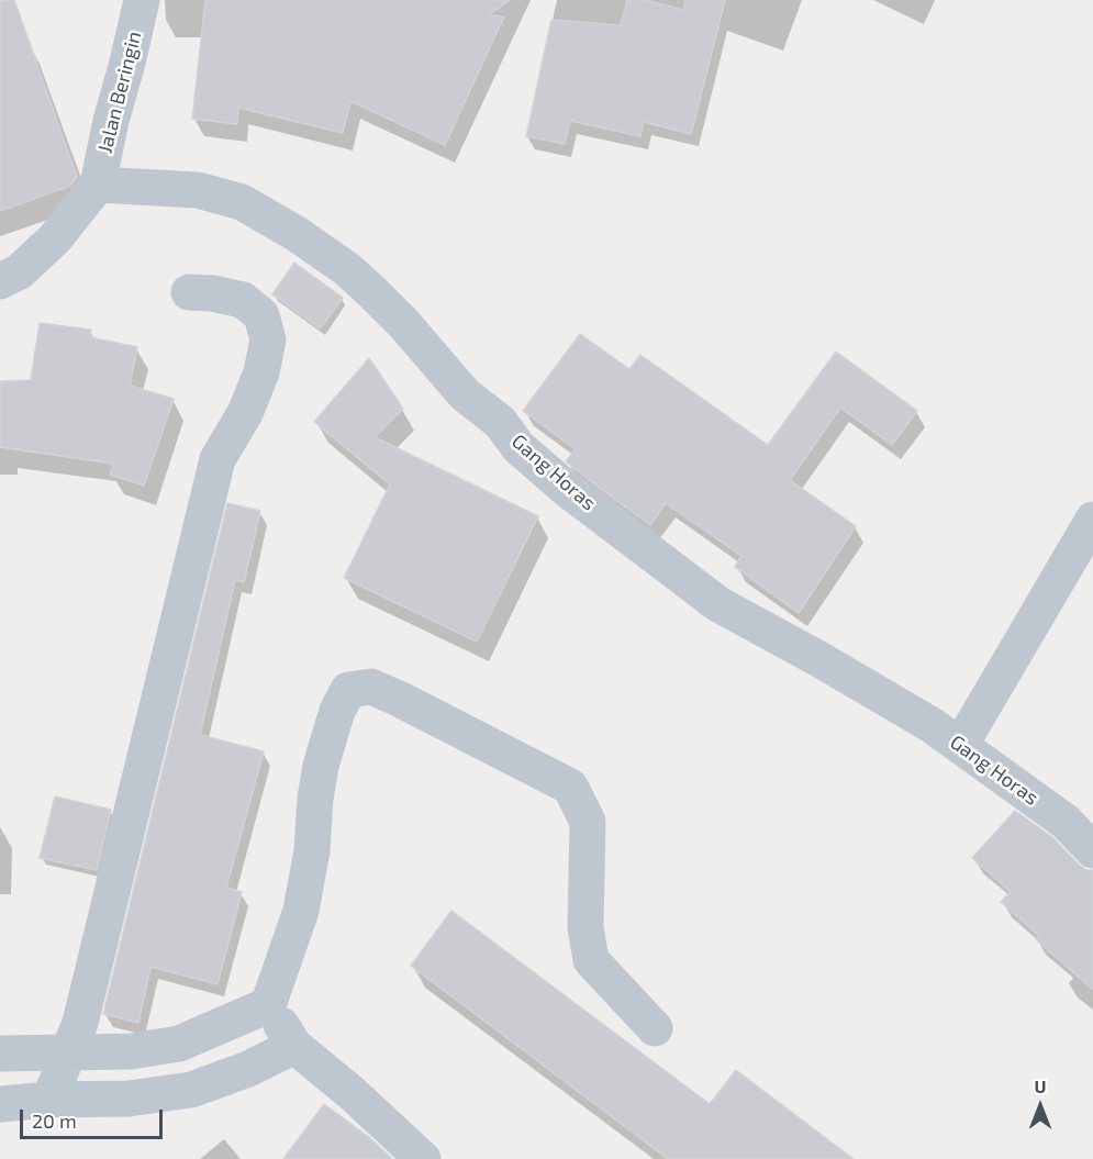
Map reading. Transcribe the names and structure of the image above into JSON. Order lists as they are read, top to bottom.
{
  "streets": {
    "street": ["Jalan Beringin", "Gang Horas"]
  },
  "crossings": [
    ["Jalan Beringin", "Gang Horas"]
  ],
  "scale_bar": "20 m",
  "north": "top"
}
